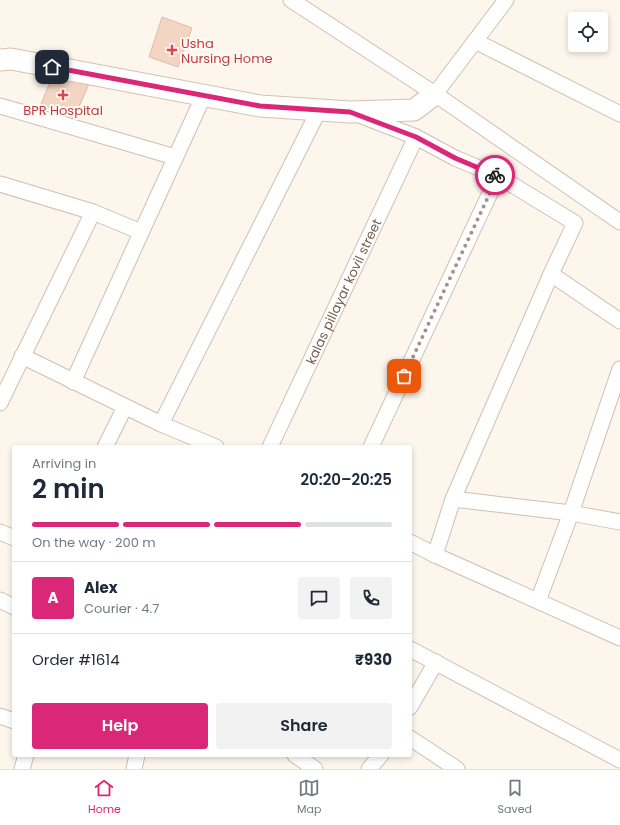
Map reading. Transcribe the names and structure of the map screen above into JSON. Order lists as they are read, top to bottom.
{
  "streets": {
    "street": ["kalas pillayar kovil street"]
  },
  "places": {
    "health": ["Usha Nursing Home", "BPR Hospital"]
  },
  "page": {
    "heading": ["2 min", "Arriving in", "20:20–20:25"],
    "panel": [
      "Alex",
      "Courier · 4.7",
      "Order #1614",
      "₹930"
    ],
    "bar": "On the way · 200 m",
    "round": "A",
    "buttons": ["Help", "Share"],
    "tabs": ["Home", "Map", "Saved"]
  }
}
